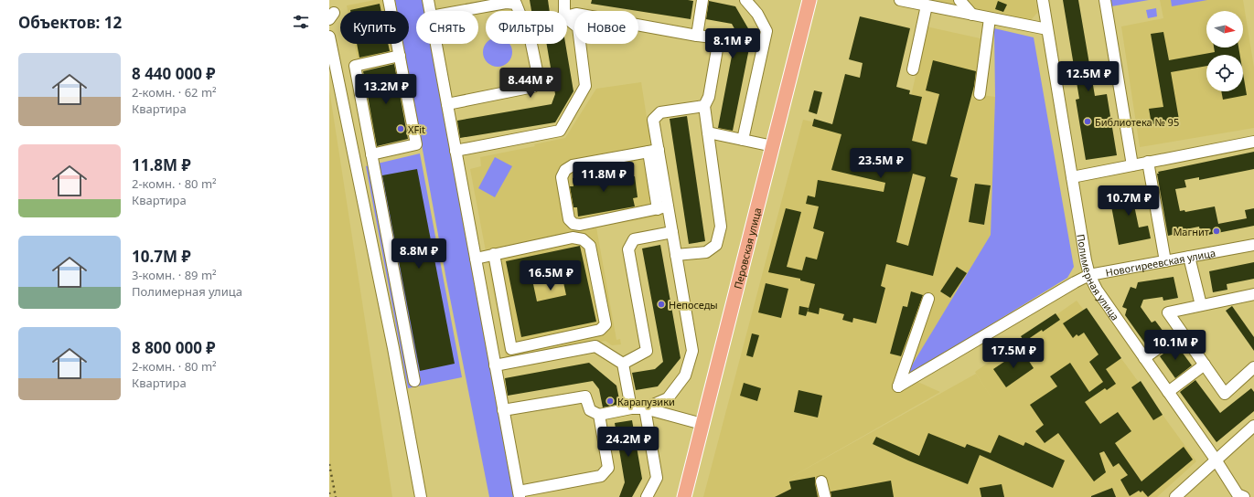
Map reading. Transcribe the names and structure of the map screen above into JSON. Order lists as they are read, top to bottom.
{
  "streets": {
    "main road": ["Перовская улица"],
    "street": ["Новогиреевская улица", "Полимерная улица"]
  },
  "crossings": [
    ["Новогиреевская улица", "Полимерная улица"]
  ],
  "places": [
    "Библиотека № 95",
    "XFit",
    "Магнит",
    "Непоседы",
    "Карапузики"
  ],
  "north": "right",
  "page": {
    "heading": "Объектов: 12",
    "chip": [
      "Купить",
      "Снять",
      "Фильтры",
      "Новое"
    ],
    "price": [
      "8.1M ₽",
      "12.5M ₽",
      "8.44M ₽",
      "13.2M ₽",
      "23.5M ₽",
      "11.8M ₽",
      "10.7M ₽",
      "8.8M ₽",
      "16.5M ₽",
      "10.1M ₽",
      "17.5M ₽",
      "24.2M ₽"
    ],
    "list": [
      {
        "name": "8 440 000 ₽",
        "note": "2-комн. · 62 m² · Квартира"
      },
      {
        "name": "11.8M ₽",
        "note": "2-комн. · 80 m² · Квартира"
      },
      {
        "name": "10.7M ₽",
        "note": "3-комн. · 89 m² · Полимерная улица"
      },
      {
        "name": "8 800 000 ₽",
        "note": "2-комн. · 80 m² · Квартира"
      }
    ]
  }
}
